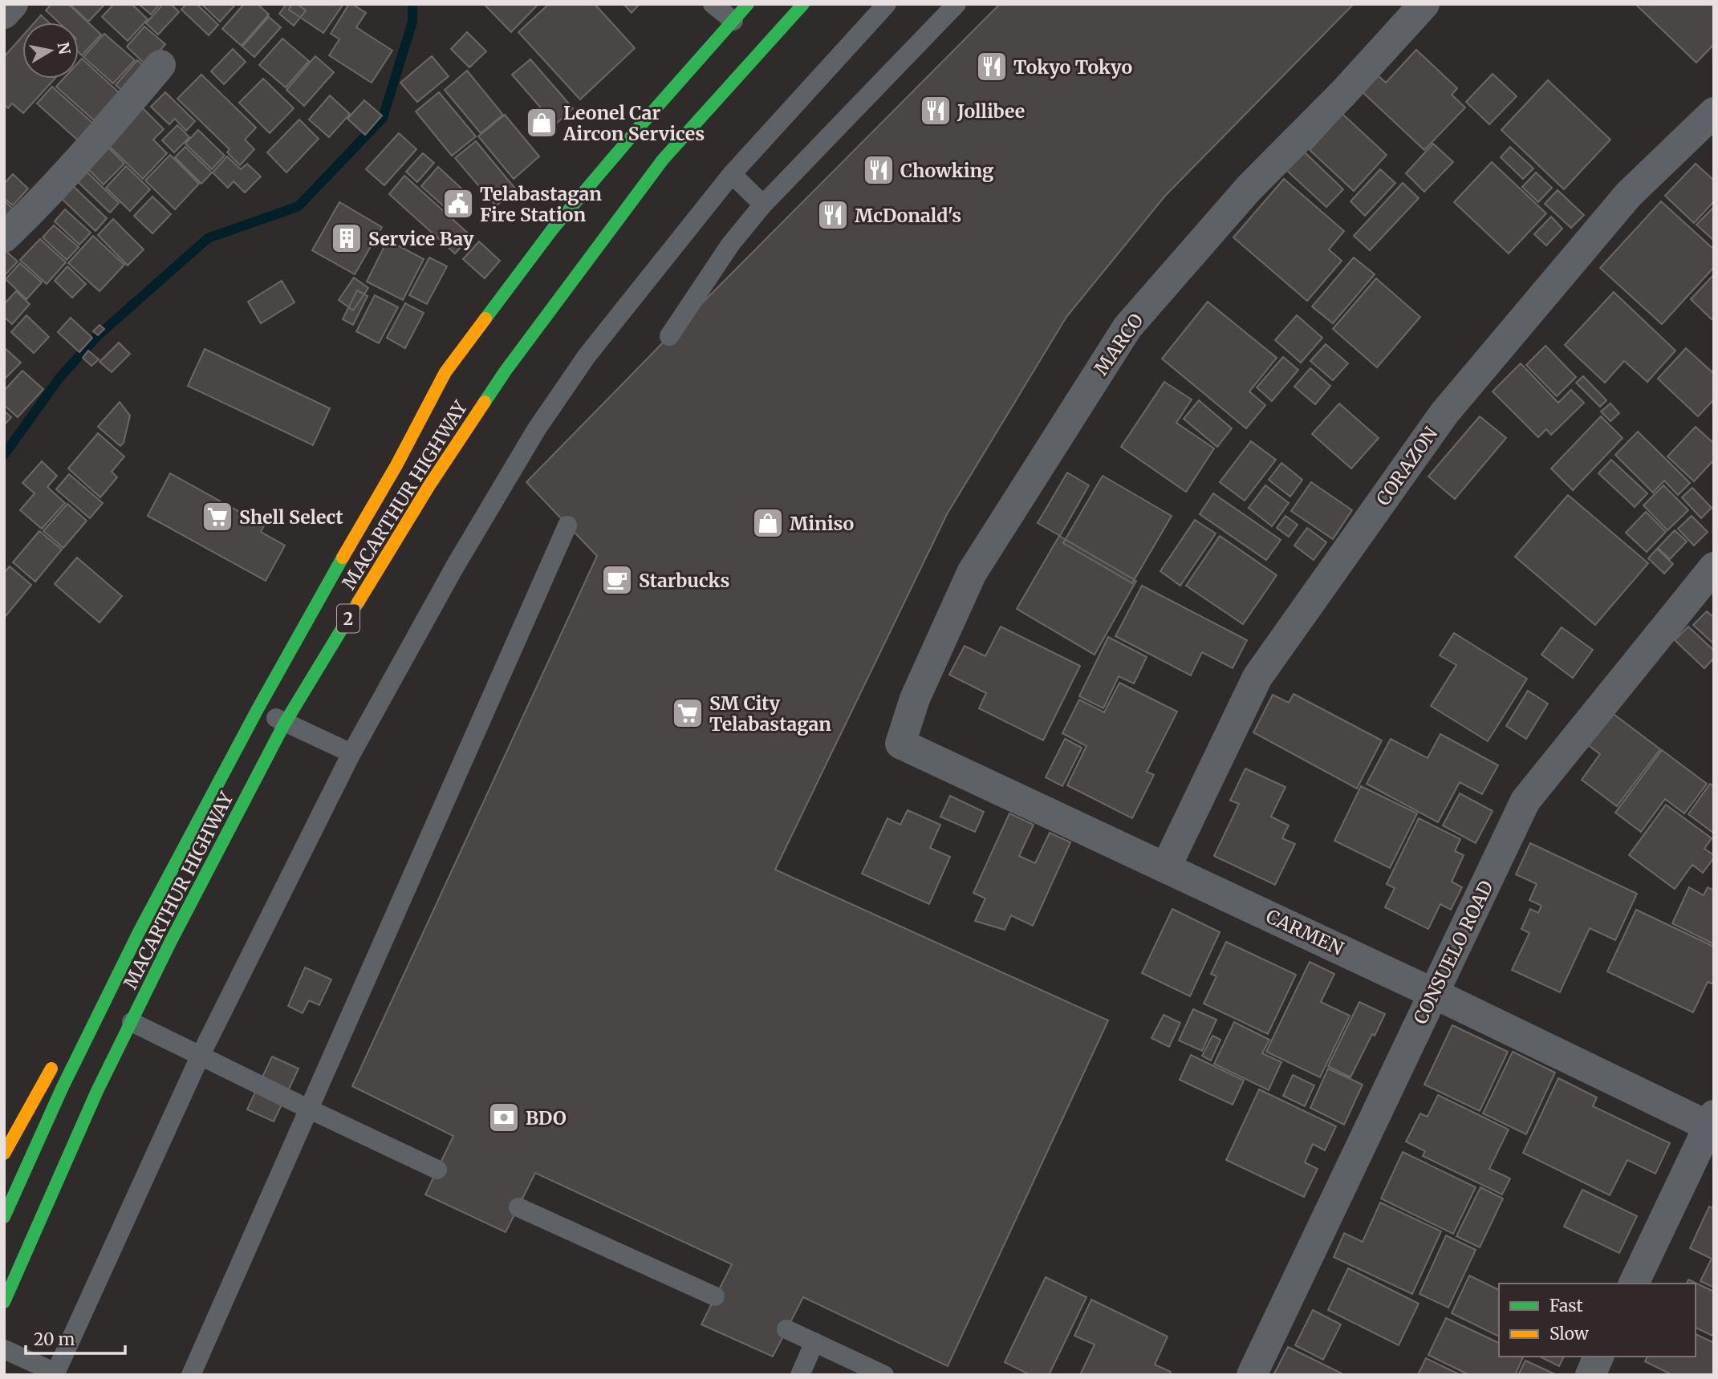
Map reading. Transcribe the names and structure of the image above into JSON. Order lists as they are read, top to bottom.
{
  "streets": {
    "highway": ["MACARTHUR HIGHWAY", "2"],
    "street": [
      "MARCO",
      "CORAZON",
      "CARMEN",
      "CONSUELO ROAD"
    ]
  },
  "crossings": [
    ["MARCO", "CARMEN"],
    ["CORAZON", "CARMEN"],
    ["CARMEN", "CONSUELO ROAD"]
  ],
  "places": {
    "restaurant": [
      "Tokyo Tokyo",
      "Jollibee",
      "Chowking",
      "McDonald's"
    ],
    "shop": ["Leonel Car Aircon Services", "Miniso"],
    "public building": ["Telabastagan Fire Station"],
    "building": ["Service Bay"],
    "supermarket": ["Shell Select", "SM City Telabastagan"],
    "cafe": ["Starbucks"],
    "bank": ["BDO"]
  },
  "legend": ["Fast", "Slow"],
  "scale_bar": "20 m",
  "north": "right"
}
